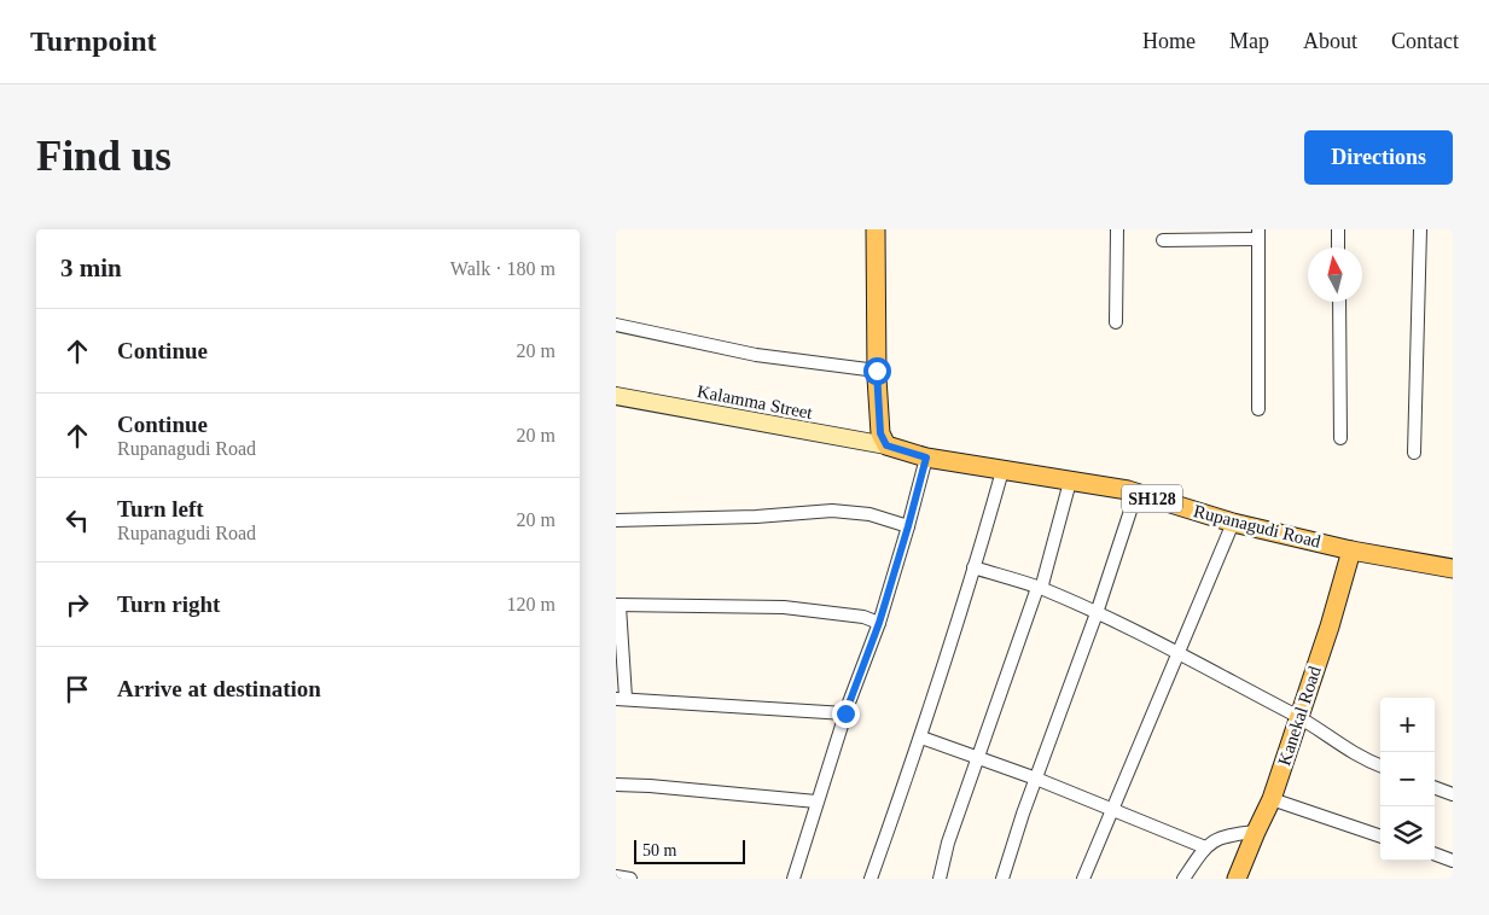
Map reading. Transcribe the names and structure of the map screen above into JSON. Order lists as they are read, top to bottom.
{
  "streets": {
    "main road": ["SH128", "Rupanagudi Road", "Kanekal Road"],
    "street": ["Kalamma Street"]
  },
  "crossings": [
    ["Kalamma Street", "Rupanagudi Road"],
    ["Rupanagudi Road", "Kanekal Road"]
  ],
  "scale_bar": "50 m",
  "north": "top",
  "page": {
    "header": "Turnpoint",
    "nav": [
      "Home",
      "Map",
      "About",
      "Contact"
    ],
    "buttons": "Directions",
    "title": "Find us",
    "heading": ["3 min", "Walk · 180 m"],
    "list": [
      ["Continue", "20 m"],
      ["Continue", "Rupanagudi Road", "20 m"],
      ["Turn left", "Rupanagudi Road", "20 m"],
      ["Turn right", "120 m"],
      "Arrive at destination"
    ],
    "map_buttons": ["+", "−"],
    "scale": "50 m"
  }
}
